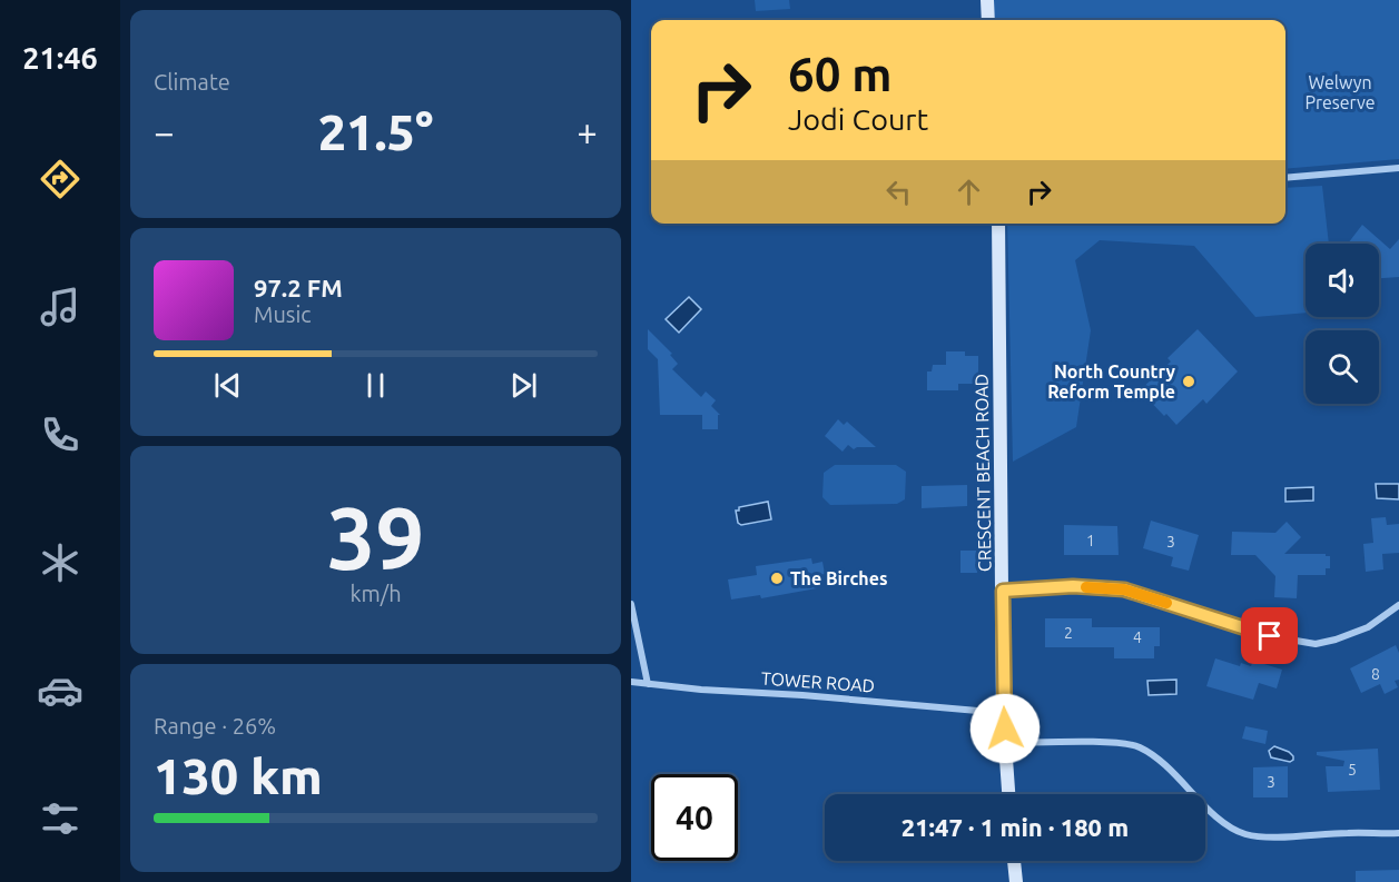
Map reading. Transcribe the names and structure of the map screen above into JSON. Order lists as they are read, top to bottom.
{
  "streets": {
    "street": ["CRESCENT BEACH ROAD", "TOWER ROAD"]
  },
  "crossings": [
    ["CRESCENT BEACH ROAD", "TOWER ROAD"]
  ],
  "parks": ["Welwyn Preserve"],
  "places": ["North Country Reform Temple", "The Birches"],
  "house_numbers": [
    "1",
    "3",
    "2",
    "4",
    "8",
    "5",
    "3"
  ],
  "page": {
    "tabs": "21:46",
    "tile": [
      "Climate",
      ["39", "km/h"],
      ["Range · 26%", "130 km"]
    ],
    "turn": ["60 m", "Jodi Court"],
    "heat": ["−", "21.5°", "+"],
    "song": ["97.2 FM", "Music"],
    "limit": "40",
    "trip": "21:47 · 1 min · 180 m"
  }
}
